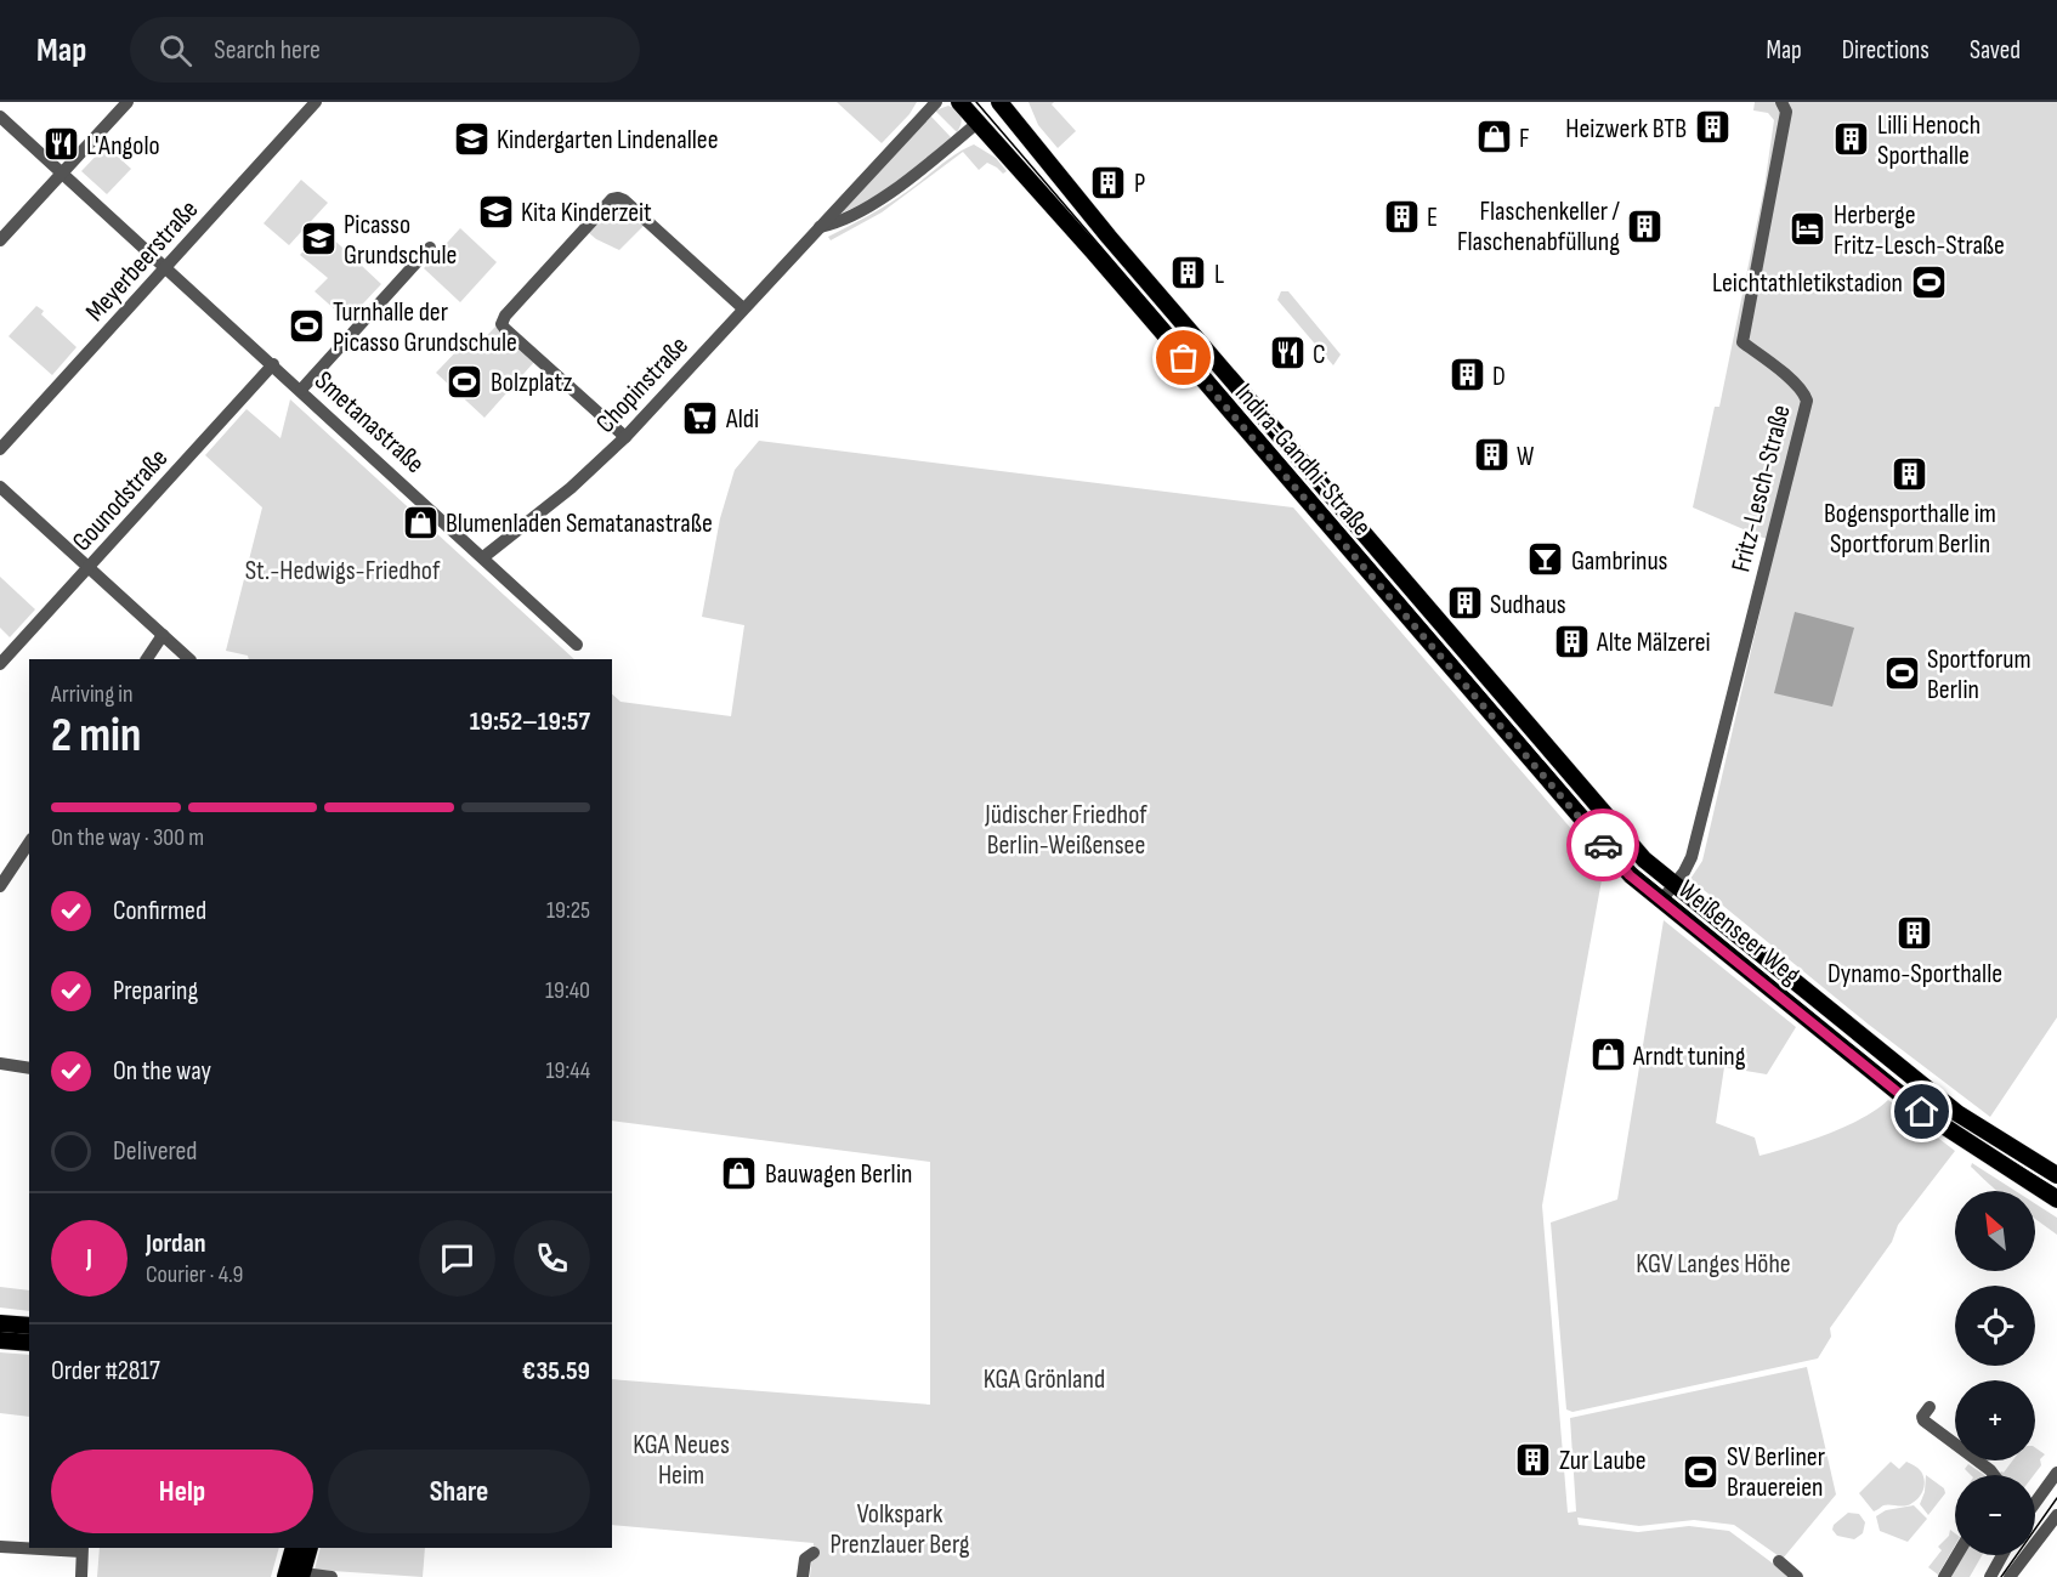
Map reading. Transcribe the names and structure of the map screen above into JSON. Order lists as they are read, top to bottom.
{
  "streets": {
    "main road": ["Indira-Gandhi-Straße", "Weißenseer Weg"],
    "street": [
      "Meyerbeerstraße",
      "Chopinstraße",
      "Smetanastraße",
      "Fritz-Lesch-Straße",
      "Gounodstraße"
    ]
  },
  "crossings": [
    ["Meyerbeerstraße", "Smetanastraße"],
    ["Chopinstraße", "Smetanastraße"],
    ["Chopinstraße", "Indira-Gandhi-Straße"],
    ["Smetanastraße", "Gounodstraße"],
    ["Indira-Gandhi-Straße", "Weißenseer Weg"],
    ["Fritz-Lesch-Straße", "Weißenseer Weg"]
  ],
  "parks": [
    "St.-Hedwigs-Friedhof",
    "Jüdischer Friedhof Berlin-Weißensee",
    "KGV Langes Höhe",
    "KGA Grönland",
    "KGA Neues Heim",
    "Volkspark Prenzlauer Berg"
  ],
  "places": {
    "building": [
      "Heizwerk BTB",
      "Lilli Henoch Sporthalle",
      "P",
      "E",
      "Flaschenkeller / Flaschenabfüllung",
      "L",
      "D",
      "W",
      "Bogensporthalle im Sportforum Berlin",
      "Sudhaus",
      "Alte Mälzerei",
      "Dynamo-Sporthalle",
      "Zur Laube"
    ],
    "shop": [
      "F",
      "Blumenladen Sematanastraße",
      "Arndt tuning",
      "Bauwagen Berlin"
    ],
    "school or university": ["Kindergarten Lindenallee", "Kita Kinderzeit", "Picasso Grundschule"],
    "restaurant": ["L'Angolo", "C"],
    "hotel": ["Herberge Fritz-Lesch-Straße"],
    "sports": [
      "Leichtathletikstadion",
      "Turnhalle der Picasso Grundschule",
      "Bolzplatz",
      "Sportforum Berlin",
      "SV Berliner Brauereien"
    ],
    "supermarket": ["Aldi"],
    "bar": ["Gambrinus"]
  },
  "north": "top left",
  "page": {
    "header": "Map",
    "search": "Search here",
    "nav": ["Map", "Directions", "Saved"],
    "heading": ["2 min", "Arriving in", "19:52–19:57"],
    "panel": [
      "Jordan",
      "Courier · 4.9",
      "Order #2817",
      "€35.59"
    ],
    "bar": "On the way · 300 m",
    "list": [
      ["Confirmed", "19:25"],
      ["Preparing", "19:40"],
      ["On the way", "19:44"],
      "Delivered"
    ],
    "map_buttons": ["+", "−"],
    "round": "J",
    "buttons": ["Help", "Share"]
  }
}
